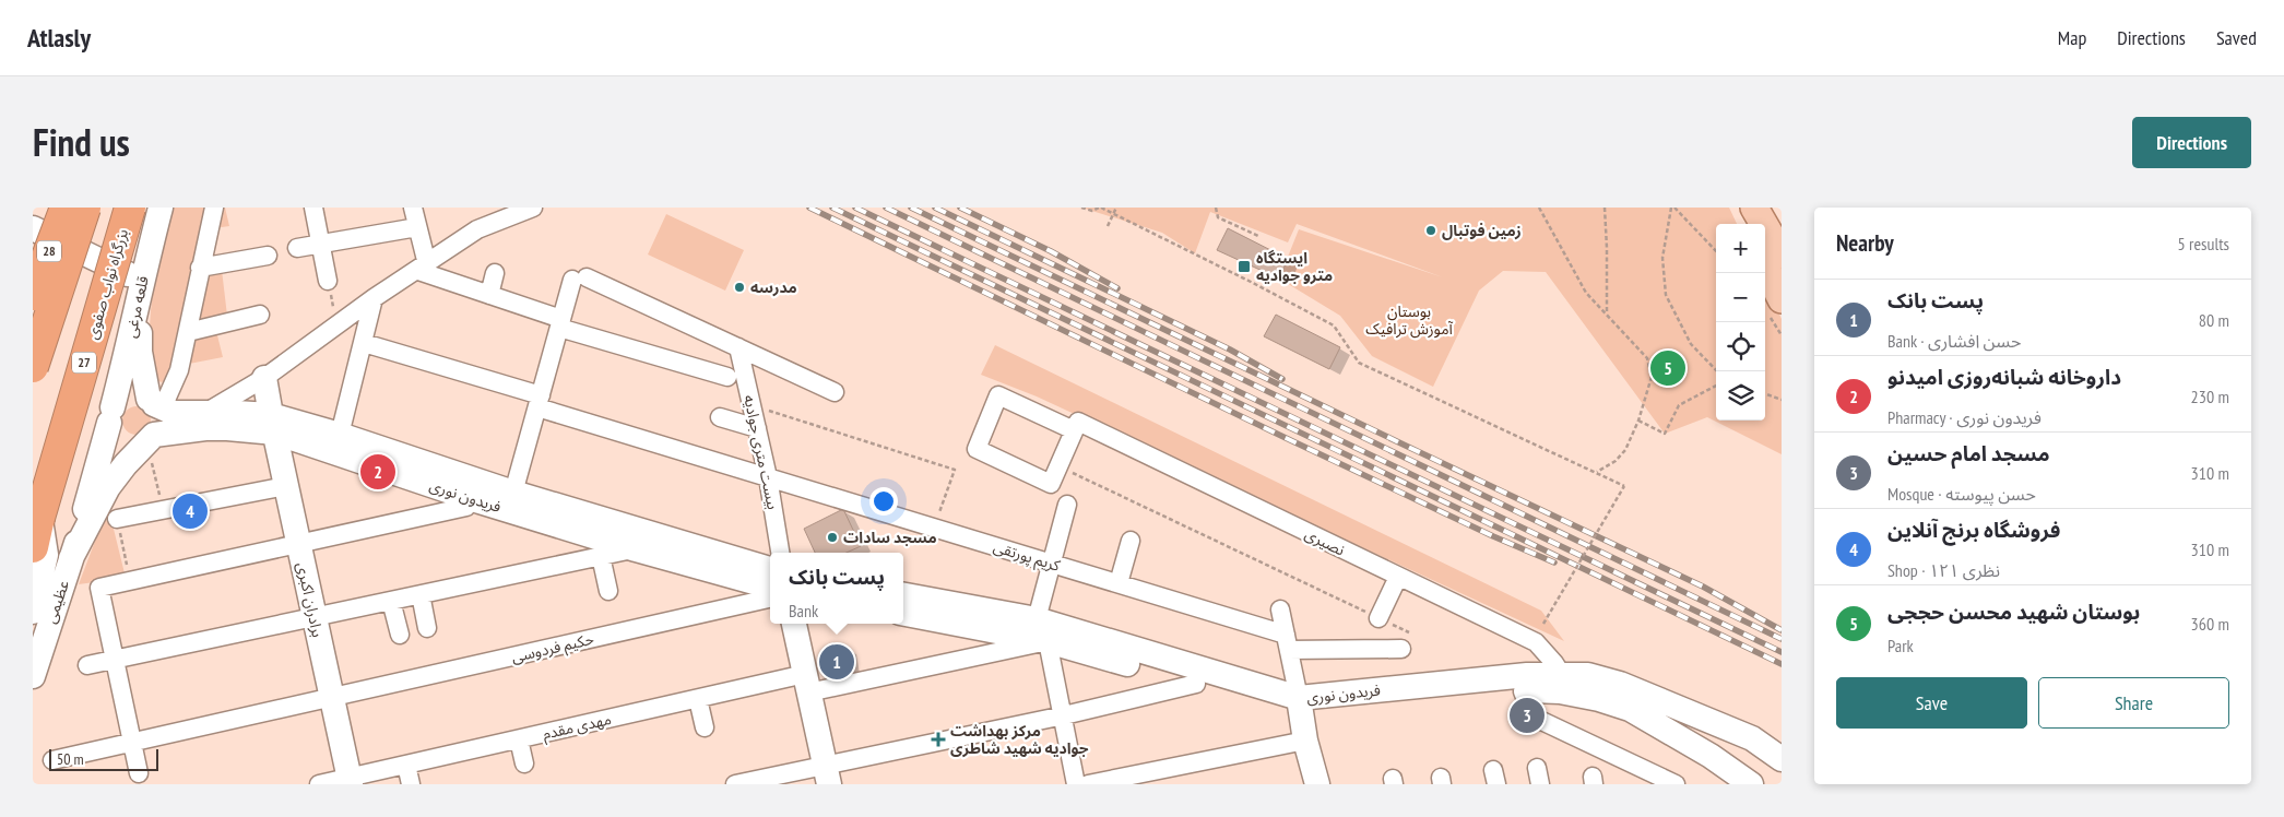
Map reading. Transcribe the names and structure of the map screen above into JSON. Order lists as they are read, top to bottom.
{
  "streets": {
    "highway": ["28", "بزرگراه نواب صفوی", "27"],
    "main road": [
      "قلعه مرغی",
      "فریدون نوری",
      "برادران اکبری",
      "عظیمی"
    ],
    "street": [
      "بیست متری جوادیه",
      "نصیری",
      "کریم پورتقی",
      "حکیم فردوسی",
      "مهدی مقدم"
    ]
  },
  "crossings": [
    ["بزرگراه نواب صفوی", "27"],
    ["قلعه مرغی", "فریدون نوری"],
    ["قلعه مرغی", "عظیمی"],
    ["بیست متری جوادیه", "کریم پورتقی"],
    ["فریدون نوری", "نصیری"],
    ["فریدون نوری", "برادران اکبری"],
    ["فریدون نوری", "مهدی مقدم"],
    ["برادران اکبری", "حکیم فردوسی"],
    ["برادران اکبری", "مهدی مقدم"]
  ],
  "parks": ["بوستان آموزش ترافیک"],
  "places": {
    "other": ["زمین فوتبال", "مدرسه", "مسجد سادات"],
    "transit": ["ایستگاه مترو جوادیه"],
    "health": ["مرکز بهداشت جوادیه شهید شاطری"]
  },
  "scale_bar": "50 m",
  "page": {
    "header": "Atlasly",
    "nav": ["Map", "Directions", "Saved"],
    "title": "Find us",
    "buttons": [
      "Directions",
      ["Save", "Share"]
    ],
    "heading": ["Nearby", "5 results"],
    "map_buttons": ["+", "−"],
    "list": [
      {
        "mark": "1",
        "name": "پست بانک",
        "note": "Bank · حسن افشاری",
        "value": "80 m"
      },
      {
        "mark": "2",
        "name": "داروخانه شبانه‌روزی امیدنو",
        "note": "Pharmacy · فریدون نوری",
        "value": "230 m"
      },
      {
        "mark": "3",
        "name": "مسجد امام حسین",
        "note": "Mosque · حسن پیوسته",
        "value": "310 m"
      },
      {
        "mark": "4",
        "name": "فروشگاه برنج آنلاین",
        "note": "Shop · نظری ۱۲۱",
        "value": "310 m"
      },
      {
        "mark": "5",
        "name": "بوستان شهید محسن حججی",
        "note": "Park",
        "value": "360 m"
      }
    ],
    "pins": [
      "5",
      "2",
      "4",
      "1",
      "3"
    ],
    "popup": ["پست بانک", "Bank"],
    "scale": "50 m"
  }
}
